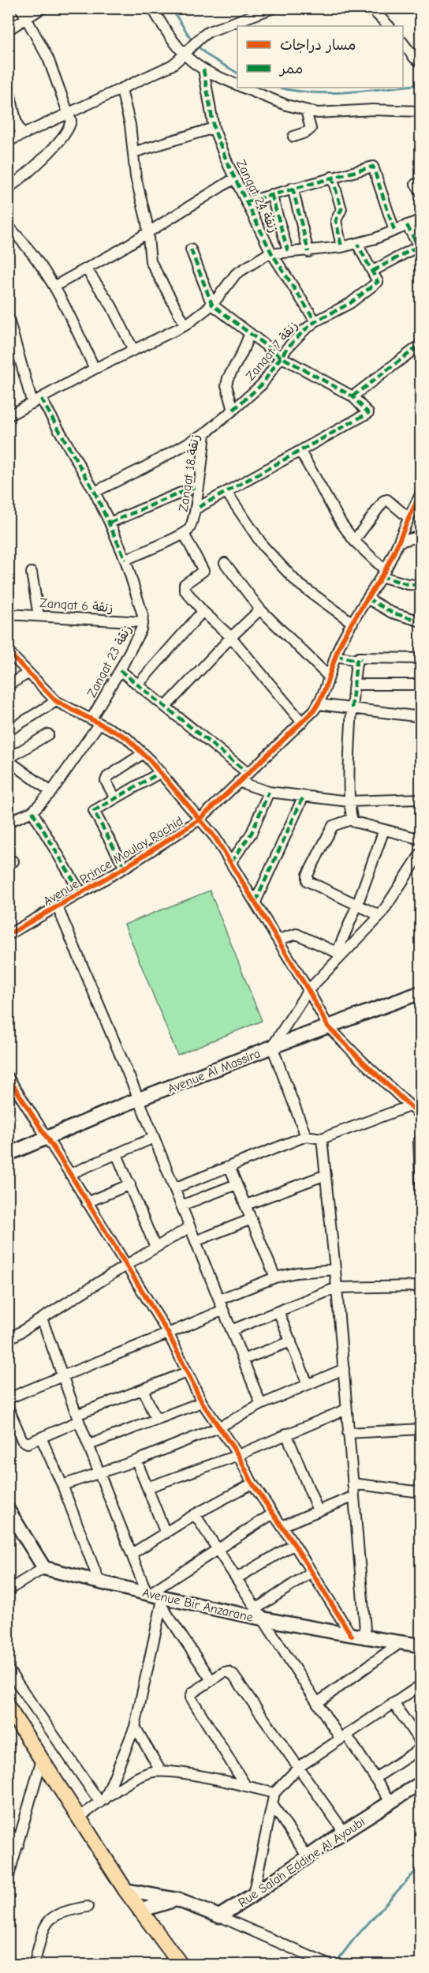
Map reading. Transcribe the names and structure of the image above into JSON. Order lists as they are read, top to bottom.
{
  "streets": {
    "street": [
      "Zanqat 24 زنقة",
      "Zanqat 7 زنقة",
      "Zanqat 18 زنقة",
      "Zanqat 6 زنقة",
      "Zanqat 23 زنقة",
      "Avenue Prince Moulay Rachid",
      "Avenue Al Massira",
      "Avenue Bir Anzarane",
      "Rue Salah Eddine Al Ayoubi"
    ]
  },
  "crossings": [
    ["Zanqat 24 زنقة", "Zanqat 7 زنقة"],
    ["Zanqat 7 زنقة", "Zanqat 18 زنقة"],
    ["Zanqat 6 زنقة", "Zanqat 23 زنقة"]
  ],
  "legend": ["مسار دراجات", "ممر"]
}
